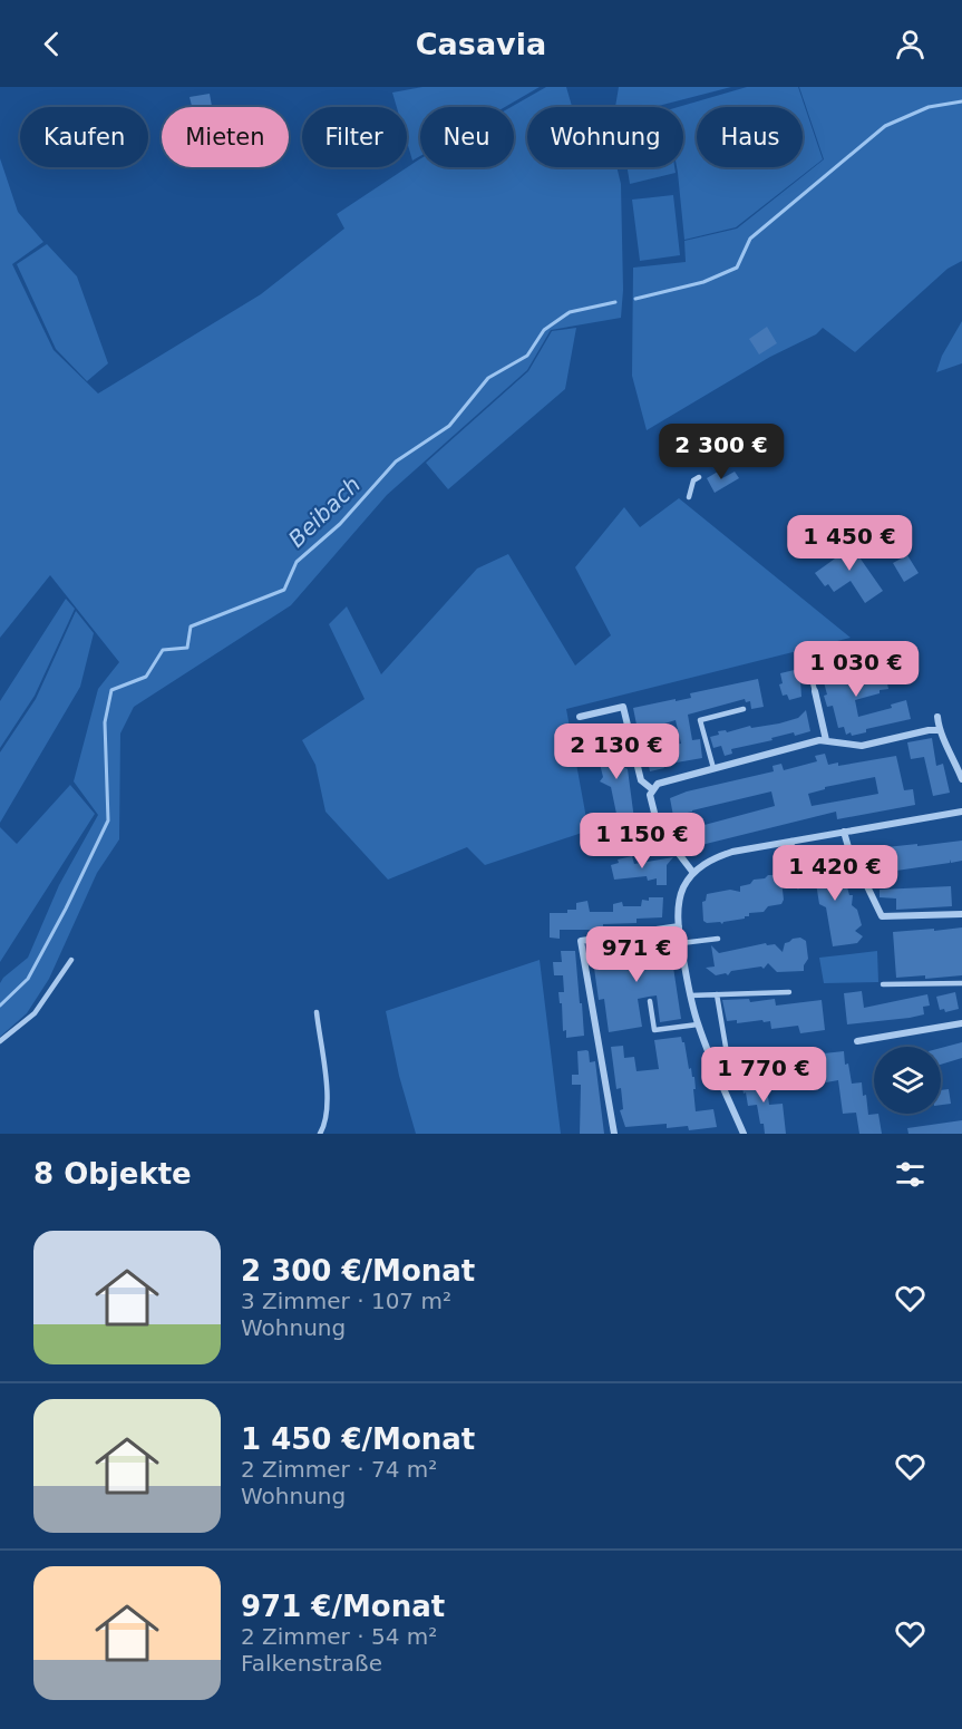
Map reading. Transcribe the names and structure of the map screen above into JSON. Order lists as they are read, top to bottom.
{
  "water": ["Beibach"],
  "page": {
    "header": "Casavia",
    "chip": [
      "Kaufen",
      "Mieten",
      "Filter",
      "Neu",
      "Wohnung",
      "Haus"
    ],
    "price": [
      "2 300 €",
      "1 450 €",
      "1 030 €",
      "2 130 €",
      "1 150 €",
      "1 420 €",
      "971 €",
      "1 770 €"
    ],
    "heading": "8 Objekte",
    "list": [
      {
        "name": "2 300 €/Monat",
        "note": "3 Zimmer · 107 m² · Wohnung"
      },
      {
        "name": "1 450 €/Monat",
        "note": "2 Zimmer · 74 m² · Wohnung"
      },
      {
        "name": "971 €/Monat",
        "note": "2 Zimmer · 54 m² · Falkenstraße"
      }
    ]
  }
}
